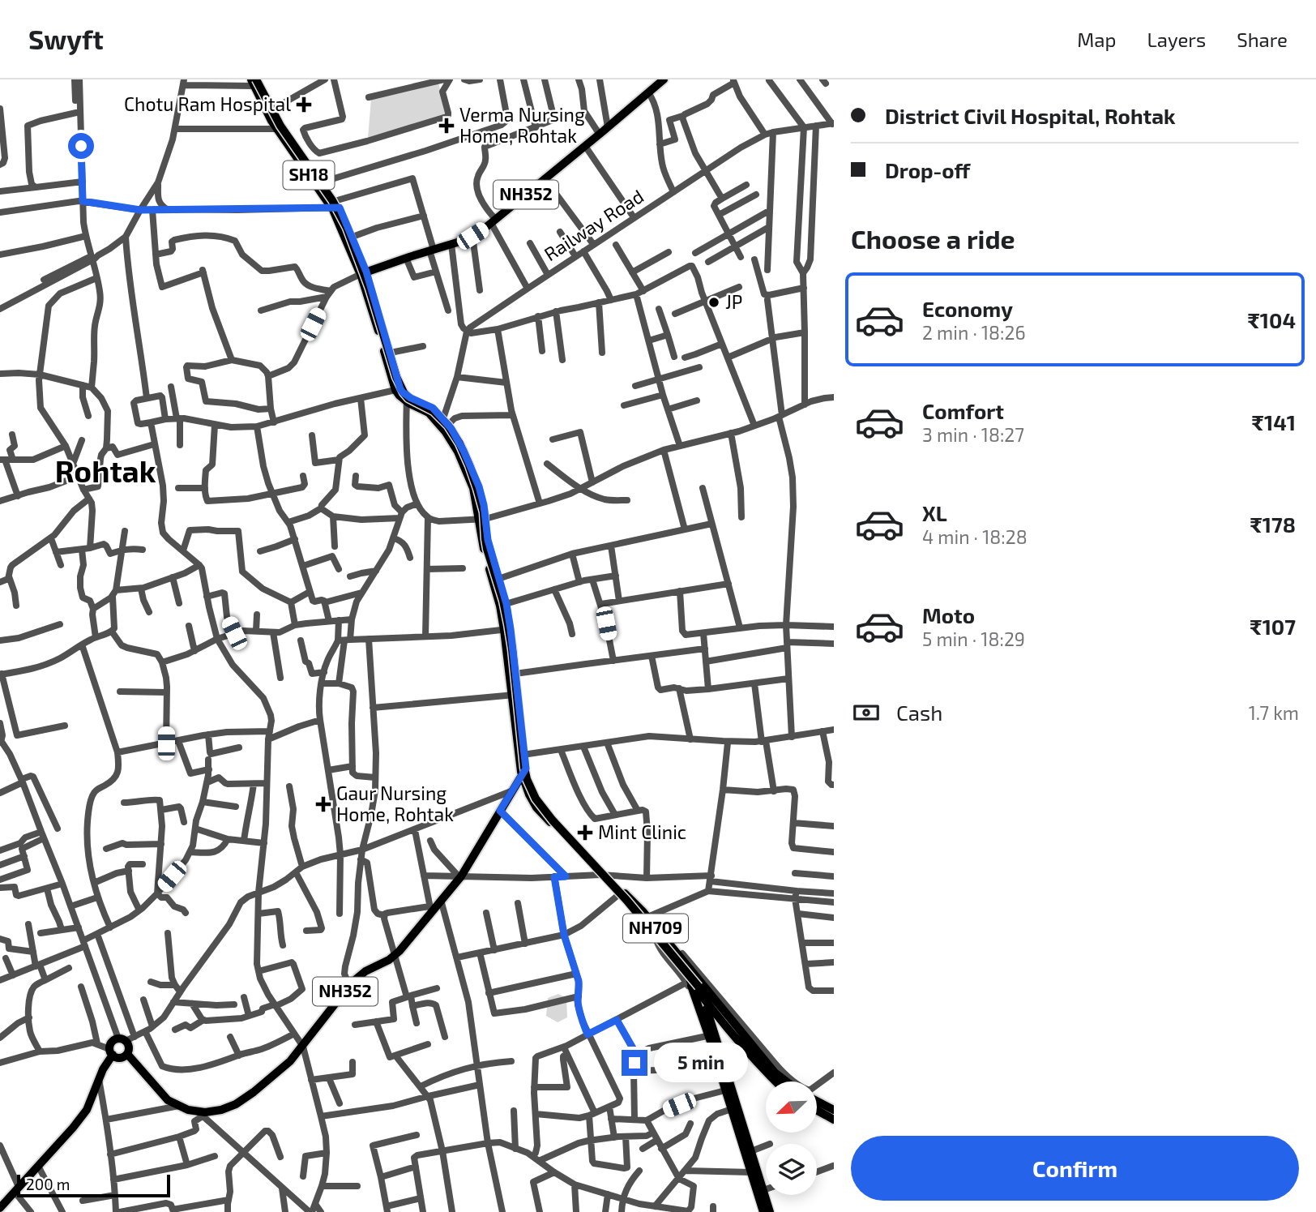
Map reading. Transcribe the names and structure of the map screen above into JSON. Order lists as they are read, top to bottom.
{
  "streets": {
    "highway": ["NH352", "NH709"],
    "main road": ["SH18"],
    "street": ["Railway Road"]
  },
  "crossings": [
    ["SH18", "NH352"],
    ["NH352", "NH709"]
  ],
  "districts": ["Rohtak"],
  "places": {
    "health": [
      "Chotu Ram Hospital",
      "Verma Nursing Home, Rohtak",
      "Gaur Nursing Home, Rohtak",
      "Mint Clinic"
    ],
    "other": ["JP"]
  },
  "scale_bar": "200 m",
  "north": "bottom left",
  "page": {
    "header": "Swyft",
    "nav": ["Map", "Layers", "Share"],
    "banner": ["District Civil Hospital, Rohtak", "Drop-off"],
    "heading": "Choose a ride",
    "list": [
      {
        "name": "Economy",
        "note": "2 min · 18:26",
        "value": "₹104"
      },
      {
        "name": "Comfort",
        "note": "3 min · 18:27",
        "value": "₹141"
      },
      {
        "name": "XL",
        "note": "4 min · 18:28",
        "value": "₹178"
      },
      {
        "name": "Moto",
        "note": "5 min · 18:29",
        "value": "₹107"
      }
    ],
    "pay": ["Cash", "1.7 km"],
    "bubble": "5 min",
    "buttons": "Confirm",
    "scale": "200 m"
  }
}
